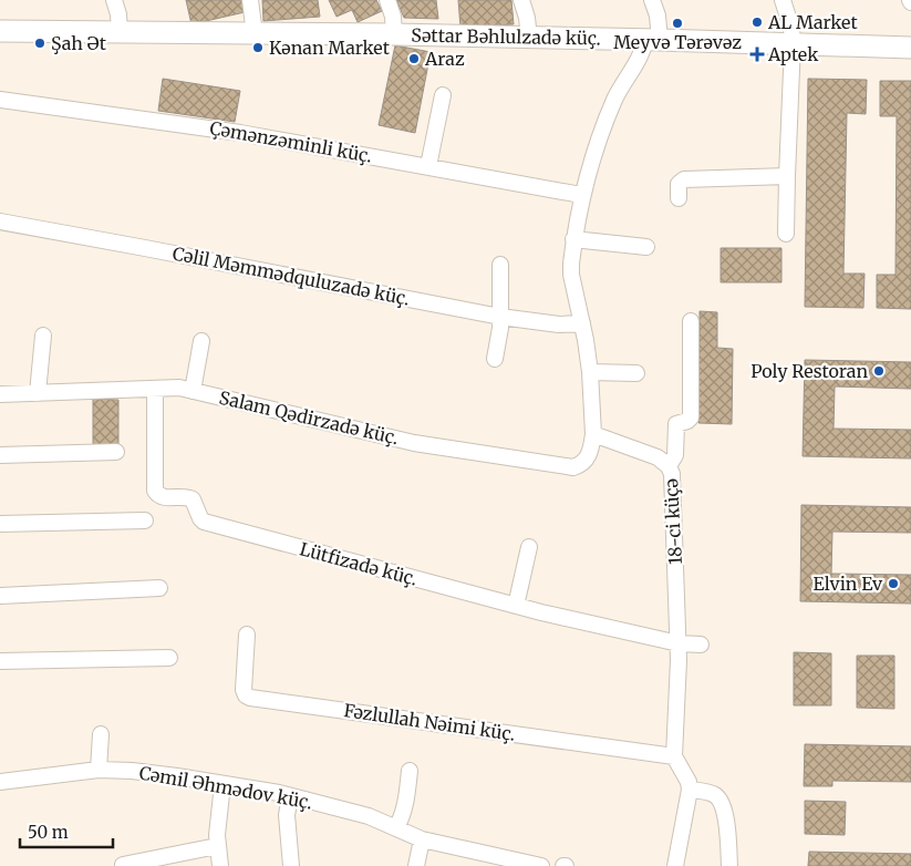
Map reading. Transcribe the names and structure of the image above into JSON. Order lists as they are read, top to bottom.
{
  "streets": {
    "street": [
      "Səttar Bəhlulzadə küç.",
      "Çəmənzəminli küç.",
      "Cəlil Məmmədquluzadə küç.",
      "Salam Qədirzadə küç.",
      "18-ci küçə",
      "Lütfizadə küç.",
      "Fəzlullah Nəimi küç.",
      "Cəmil Əhmədov küç."
    ]
  },
  "crossings": [
    ["Salam Qədirzadə küç.", "18-ci küçə"],
    ["Salam Qədirzadə küç.", "Lütfizadə küç."],
    ["18-ci küçə", "Lütfizadə küç."],
    ["18-ci küçə", "Fəzlullah Nəimi küç."]
  ],
  "places": {
    "other": [
      "AL Market",
      "Meyvə Tərəvəz",
      "Şah Ət",
      "Kənan Market",
      "Araz",
      "Poly Restoran",
      "Elvin Ev"
    ],
    "health": ["Aptek"]
  },
  "scale_bar": "50 m"
}
